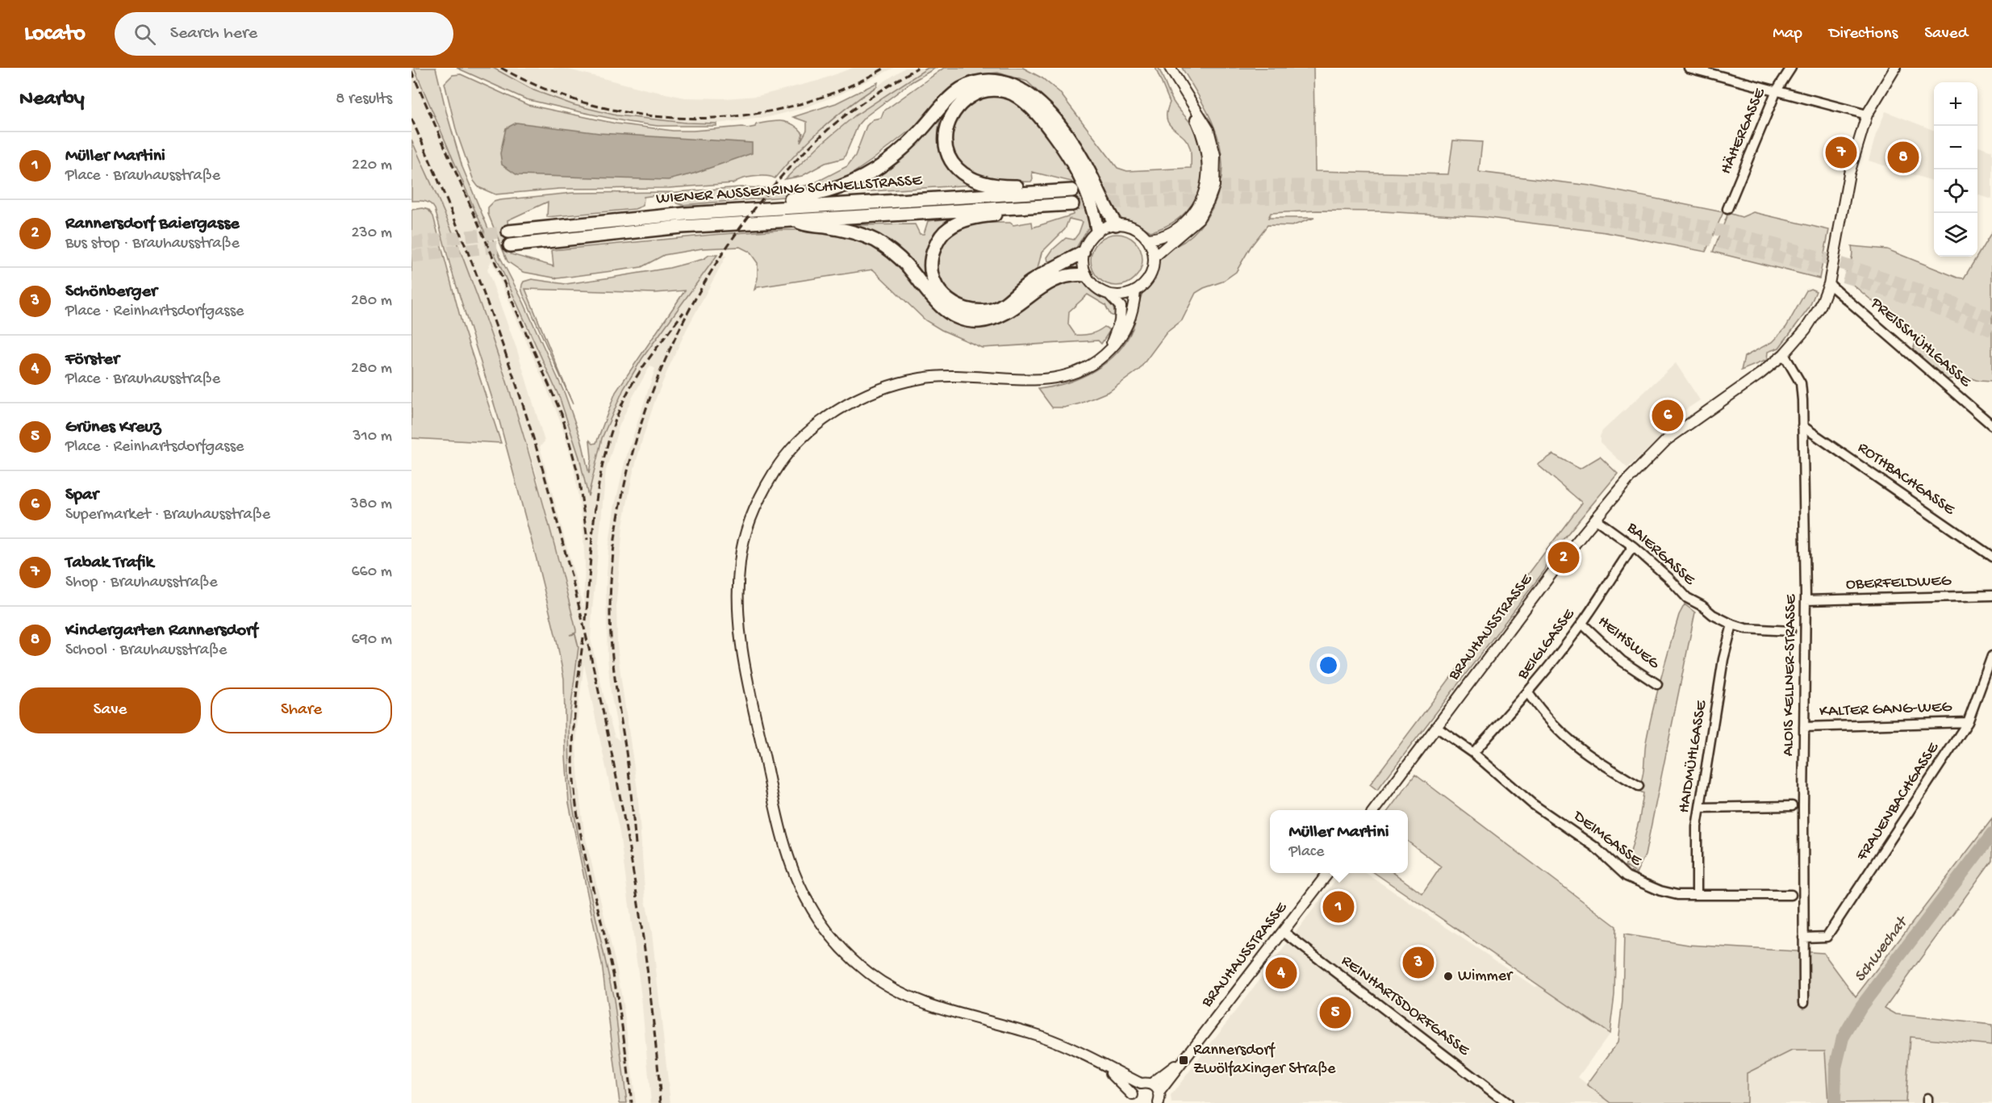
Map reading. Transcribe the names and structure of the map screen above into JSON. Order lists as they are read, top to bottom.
{
  "streets": {
    "highway": ["WIENER AUSSENRING SCHNELLSTRASSE"],
    "main road": ["BRAUHAUSSTRASSE"],
    "street": [
      "HÄHERGASSE",
      "PREISSMÜHLGASSE",
      "ROTHBACHGASSE",
      "BAIERGASSE",
      "OBERFELDWEG",
      "HEIHSWEG",
      "BEIGLGASSE",
      "ALOIS KELLNER-STRASSE",
      "KALTER GANG-WEG",
      "HAIDMÜHLGASSE",
      "FRAUENBACHGASSE",
      "DEIMGASSE",
      "REINHARTSDORFGASSE"
    ]
  },
  "crossings": [
    ["PREISSMÜHLGASSE", "BRAUHAUSSTRASSE"],
    ["ROTHBACHGASSE", "ALOIS KELLNER-STRASSE"],
    ["BAIERGASSE", "BRAUHAUSSTRASSE"],
    ["BAIERGASSE", "BEIGLGASSE"],
    ["BAIERGASSE", "HAIDMÜHLGASSE"],
    ["OBERFELDWEG", "ALOIS KELLNER-STRASSE"],
    ["BRAUHAUSSTRASSE", "ALOIS KELLNER-STRASSE"],
    ["BRAUHAUSSTRASSE", "DEIMGASSE"],
    ["BRAUHAUSSTRASSE", "REINHARTSDORFGASSE"],
    ["HEIHSWEG", "BEIGLGASSE"],
    ["BEIGLGASSE", "DEIMGASSE"],
    ["ALOIS KELLNER-STRASSE", "KALTER GANG-WEG"],
    ["ALOIS KELLNER-STRASSE", "FRAUENBACHGASSE"],
    ["KALTER GANG-WEG", "FRAUENBACHGASSE"],
    ["HAIDMÜHLGASSE", "DEIMGASSE"]
  ],
  "water": ["Schwechat"],
  "places": {
    "other": ["Wimmer"],
    "transit": ["Rannersdorf Zwölfaxinger Straße"]
  },
  "page": {
    "header": "Locato",
    "search": "Search here",
    "nav": ["Map", "Directions", "Saved"],
    "heading": ["Nearby", "8 results"],
    "map_buttons": ["+", "−"],
    "list": [
      {
        "mark": "1",
        "name": "Müller Martini",
        "note": "Place · Brauhausstraße",
        "value": "220 m"
      },
      {
        "mark": "2",
        "name": "Rannersdorf Baiergasse",
        "note": "Bus stop · Brauhausstraße",
        "value": "230 m"
      },
      {
        "mark": "3",
        "name": "Schönberger",
        "note": "Place · Reinhartsdorfgasse",
        "value": "280 m"
      },
      {
        "mark": "4",
        "name": "Förster",
        "note": "Place · Brauhausstraße",
        "value": "280 m"
      },
      {
        "mark": "5",
        "name": "Grünes Kreuz",
        "note": "Place · Reinhartsdorfgasse",
        "value": "310 m"
      },
      {
        "mark": "6",
        "name": "Spar",
        "note": "Supermarket · Brauhausstraße",
        "value": "380 m"
      },
      {
        "mark": "7",
        "name": "Tabak Trafik",
        "note": "Shop · Brauhausstraße",
        "value": "660 m"
      },
      {
        "mark": "8",
        "name": "Kindergarten Rannersdorf",
        "note": "School · Brauhausstraße",
        "value": "690 m"
      }
    ],
    "pins": [
      "7",
      "8",
      "6",
      "2",
      "1",
      "3",
      "4",
      "5"
    ],
    "buttons": ["Save", "Share"],
    "popup": ["Müller Martini", "Place"]
  }
}
